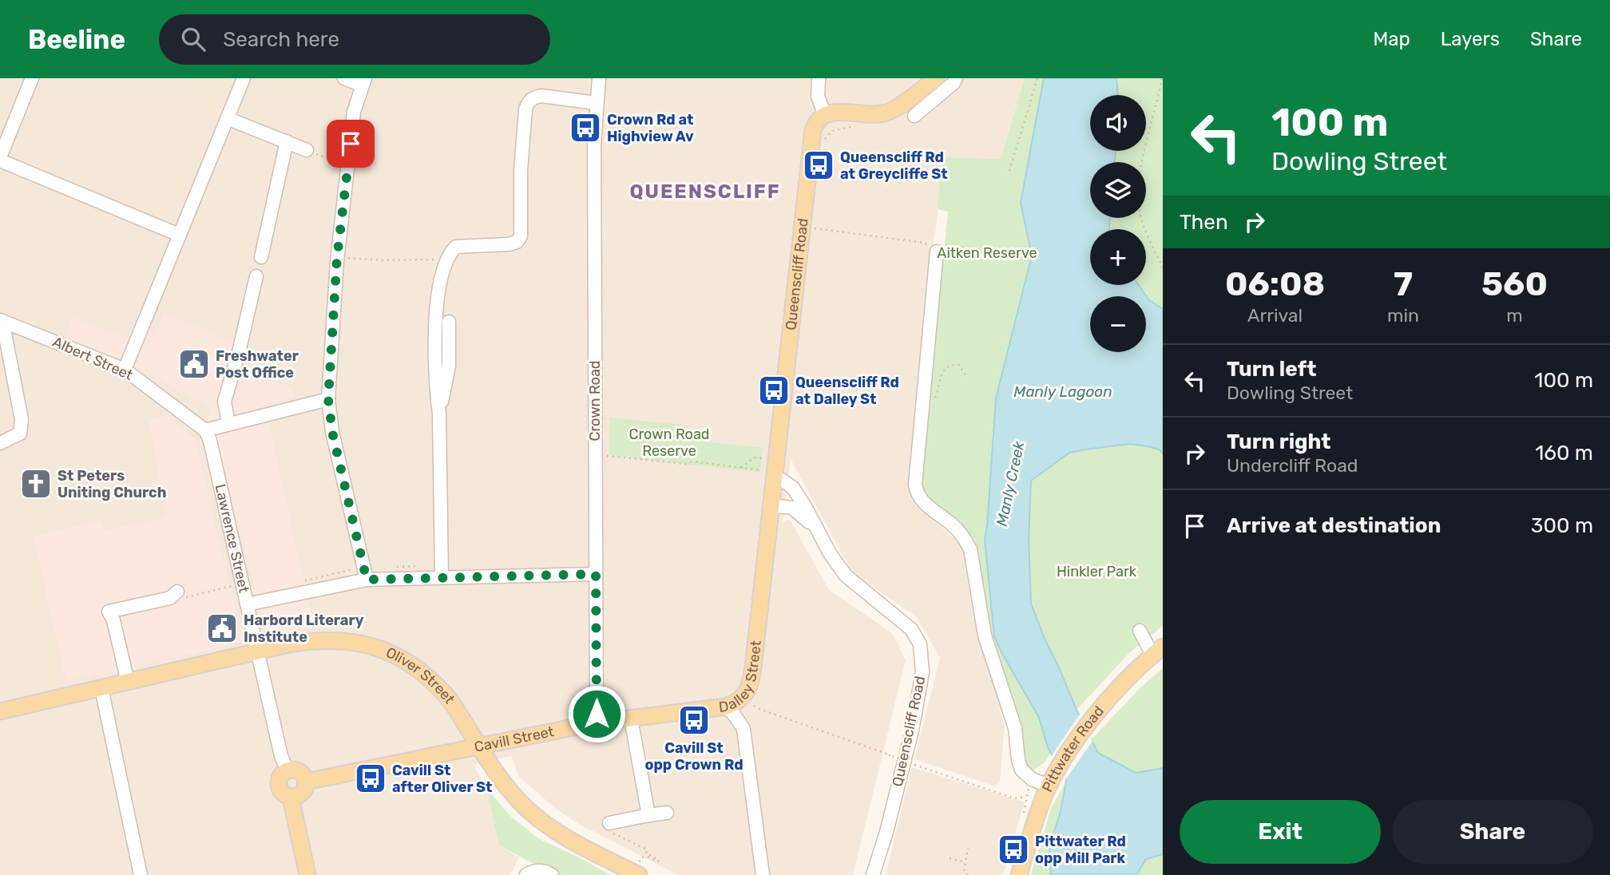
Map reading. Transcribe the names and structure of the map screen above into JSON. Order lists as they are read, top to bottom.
{
  "streets": {
    "main road": [
      "Queenscliff Road",
      "Dalley Street",
      "Oliver Street",
      "Cavill Street",
      "Pittwater Road"
    ],
    "street": ["Albert Street", "Crown Road", "Lawrence Street"]
  },
  "crossings": [
    ["Queenscliff Road", "Dalley Street"],
    ["Albert Street", "Lawrence Street"],
    ["Crown Road", "Cavill Street"],
    ["Lawrence Street", "Oliver Street"],
    ["Lawrence Street", "Cavill Street"],
    ["Dalley Street", "Cavill Street"],
    ["Oliver Street", "Cavill Street"]
  ],
  "districts": ["QUEENSCLIFF"],
  "water": ["Manly Lagoon", "Manly Creek"],
  "parks": ["Aitken Reserve", "Crown Road Reserve", "Hinkler Park"],
  "places": {
    "bus stop": [
      "Crown Rd at Highview Av",
      "Queenscliff Rd at Greycliffe St",
      "Queenscliff Rd at Dalley St",
      "Cavill St opp Crown Rd",
      "Cavill St after Oliver St",
      "Pittwater Rd opp Mill Park"
    ],
    "public building": ["Freshwater Post Office", "Harbord Literary Institute"],
    "church": ["St Peters Uniting Church"]
  },
  "page": {
    "header": "Beeline",
    "search": "Search here",
    "nav": ["Map", "Layers", "Share"],
    "turn": ["100 m", "Dowling Street"],
    "map_buttons": ["+", "−"],
    "then": "Then",
    "eta": [
      "06:08",
      "Arrival",
      "7",
      "min",
      "560",
      "m"
    ],
    "list": [
      {
        "name": "Turn left",
        "note": "Dowling Street",
        "value": "100 m"
      },
      {
        "name": "Turn right",
        "note": "Undercliff Road",
        "value": "160 m"
      },
      {
        "name": "Arrive at destination",
        "value": "300 m"
      }
    ],
    "buttons": ["Exit", "Share"]
  }
}
